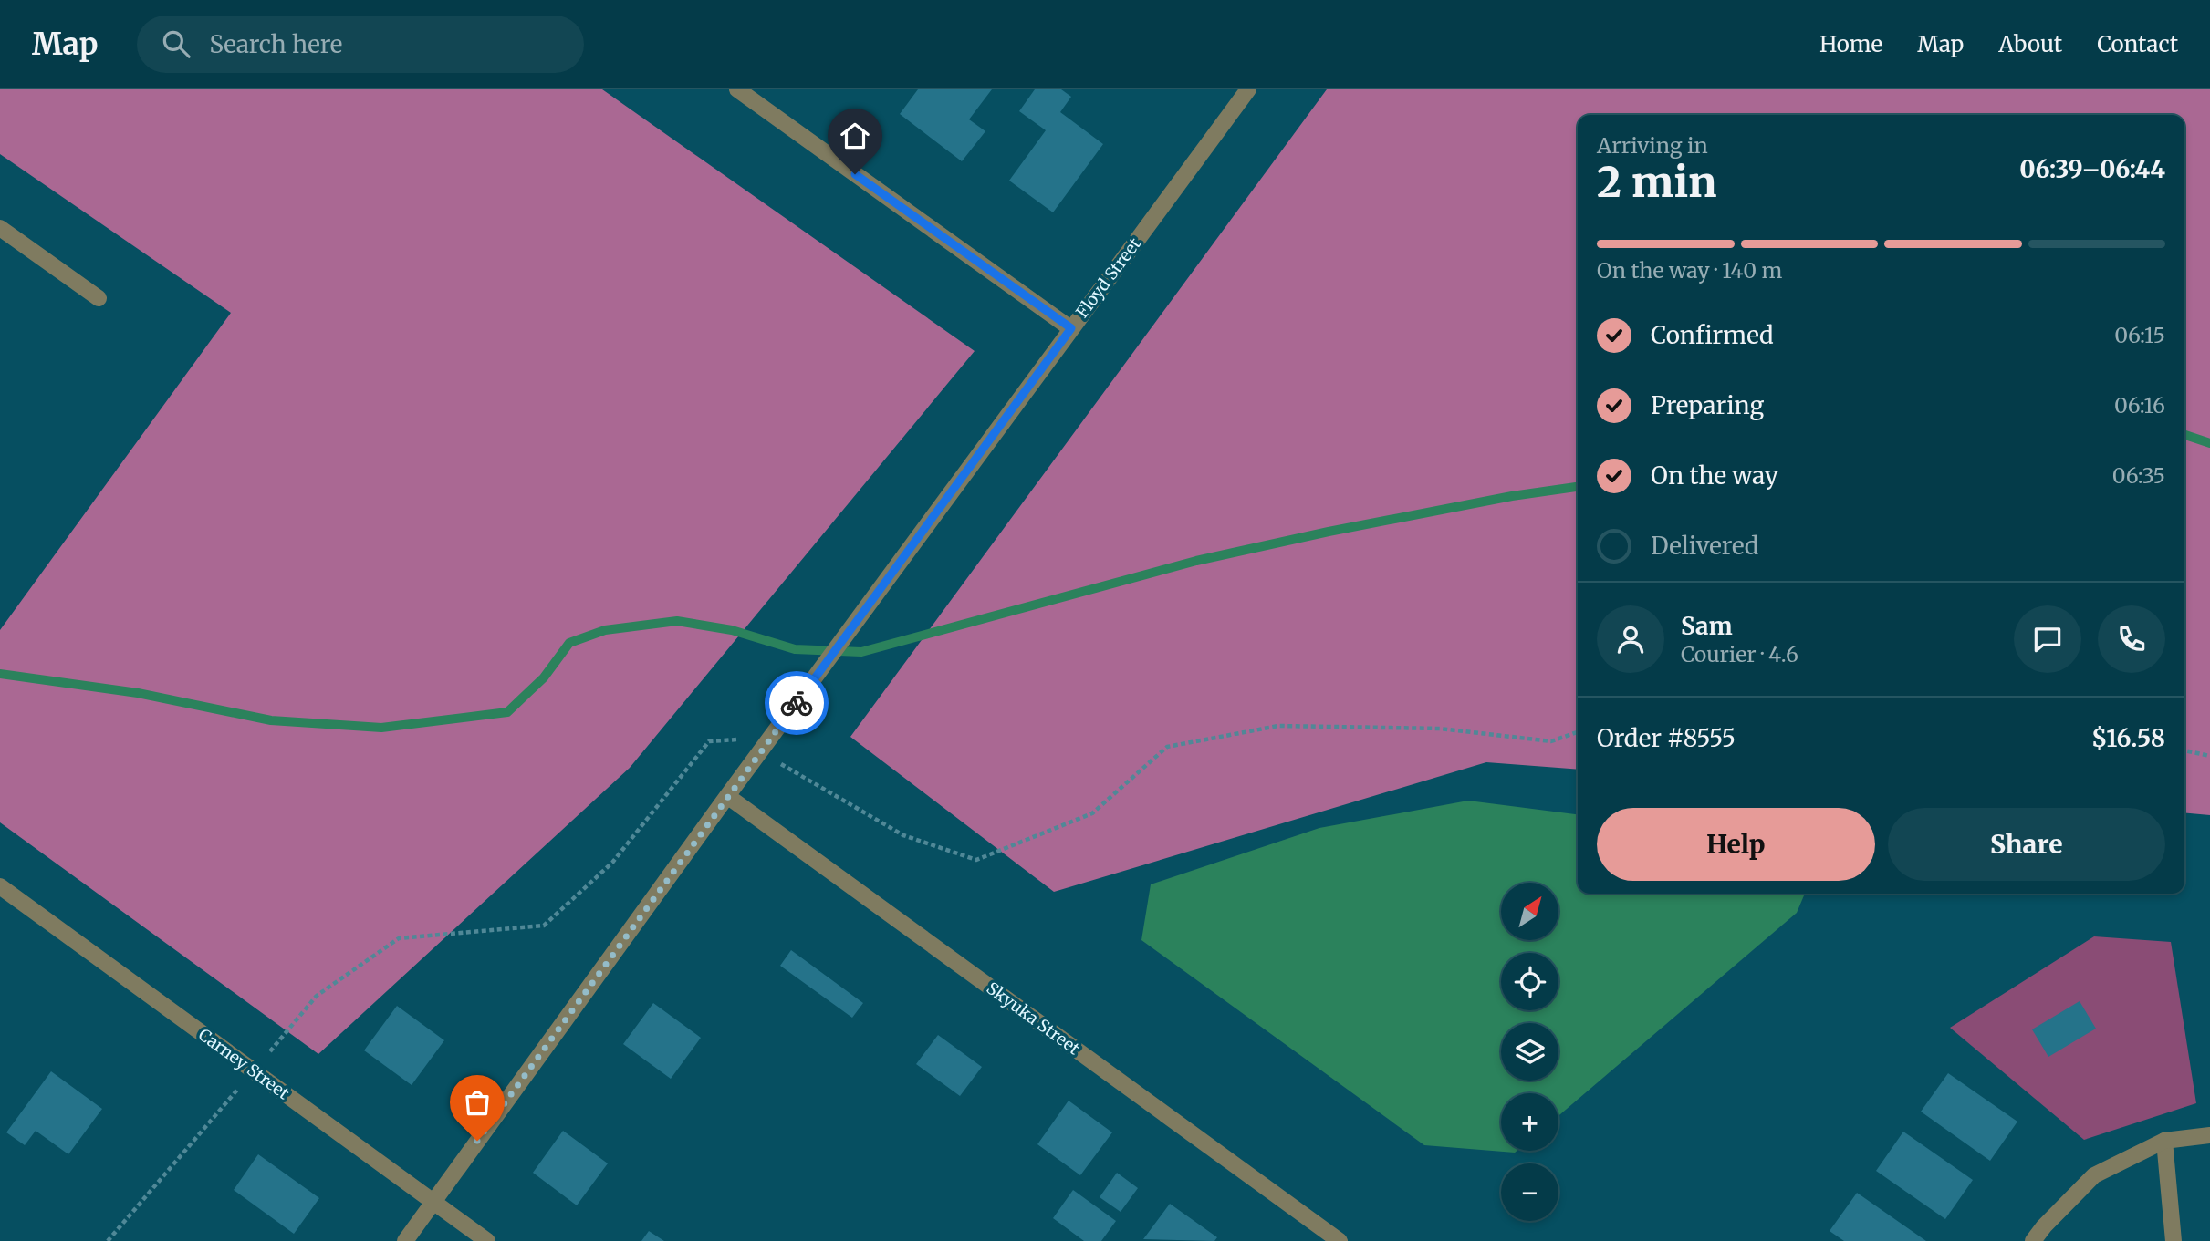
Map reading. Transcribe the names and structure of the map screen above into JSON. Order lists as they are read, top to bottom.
{
  "streets": {
    "street": ["Floyd Street", "Skyuka Street", "Carney Street"]
  },
  "crossings": [
    ["Floyd Street", "Skyuka Street"],
    ["Floyd Street", "Carney Street"]
  ],
  "north": "top right",
  "page": {
    "header": "Map",
    "search": "Search here",
    "nav": [
      "Home",
      "Map",
      "About",
      "Contact"
    ],
    "heading": ["2 min", "Arriving in", "06:39–06:44"],
    "panel": [
      "Sam",
      "Courier · 4.6",
      "Order #8555",
      "$16.58"
    ],
    "bar": "On the way · 140 m",
    "list": [
      ["Confirmed", "06:15"],
      ["Preparing", "06:16"],
      ["On the way", "06:35"],
      "Delivered"
    ],
    "buttons": ["Help", "Share"],
    "map_buttons": ["+", "−"]
  }
}
